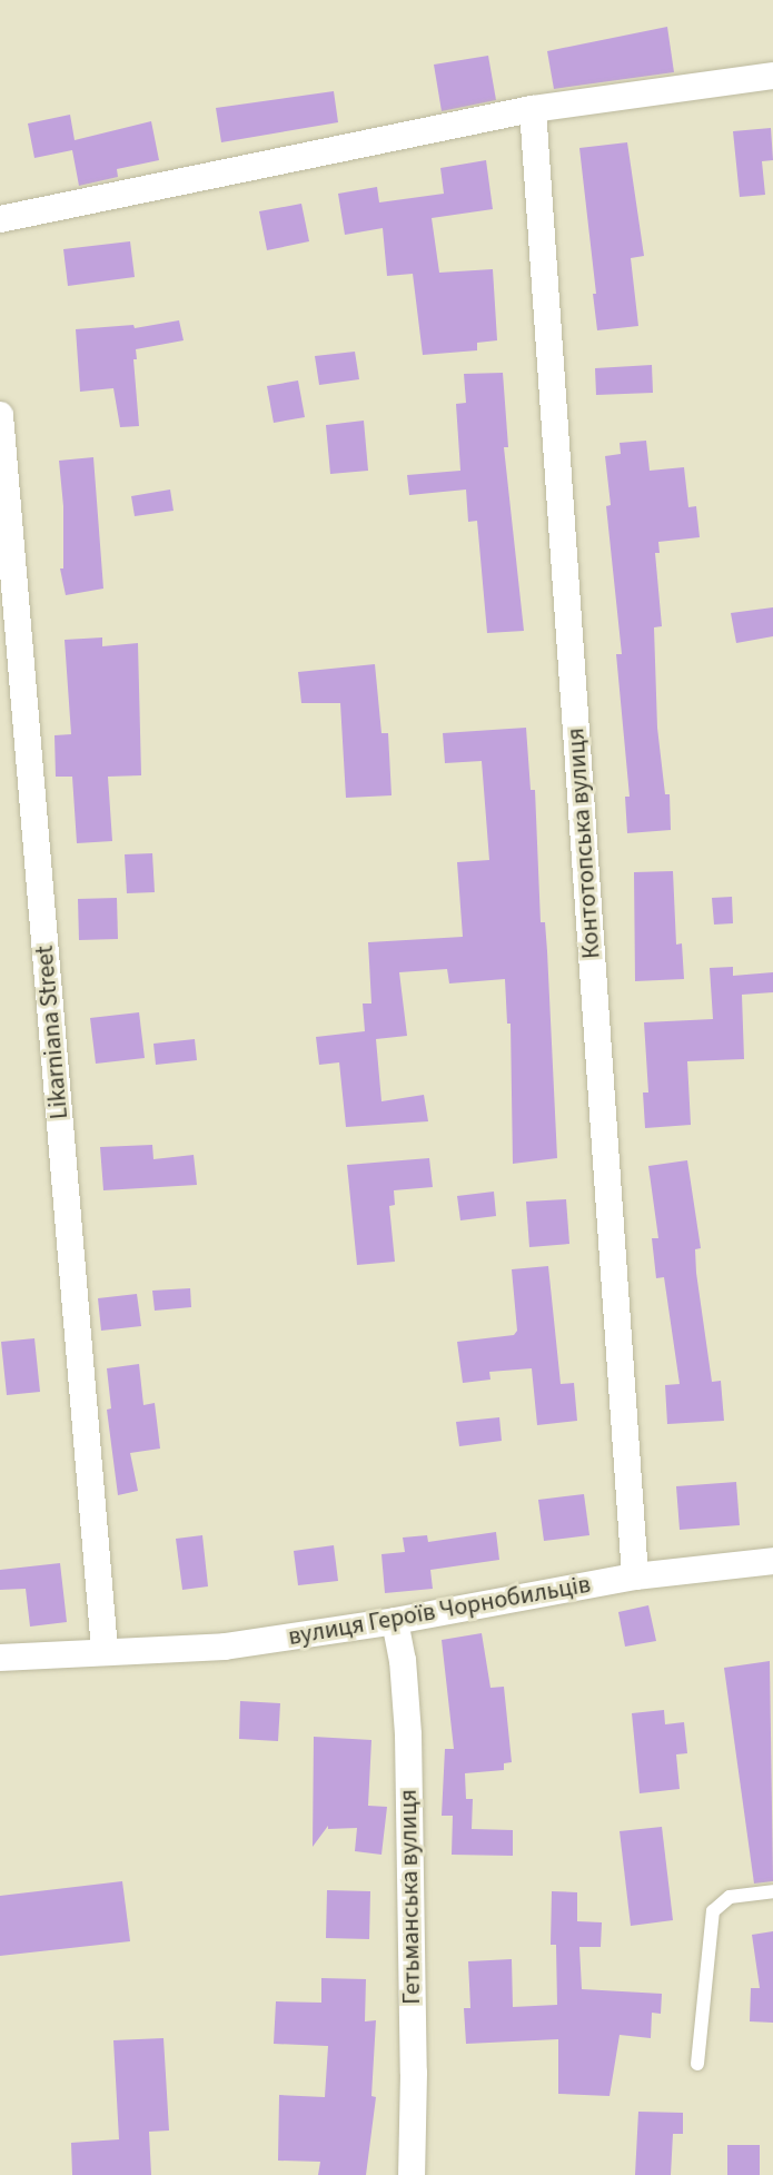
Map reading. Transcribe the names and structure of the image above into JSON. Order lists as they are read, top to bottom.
{
  "streets": {
    "street": [
      "Контотопська вулиця",
      "Likarniana Street",
      "вулиця Героїв Чорнобильців",
      "Гетьманська вулиця"
    ]
  },
  "crossings": [
    ["Контотопська вулиця", "вулиця Героїв Чорнобильців"],
    ["Likarniana Street", "вулиця Героїв Чорнобильців"],
    ["вулиця Героїв Чорнобильців", "Гетьманська вулиця"]
  ]
}
